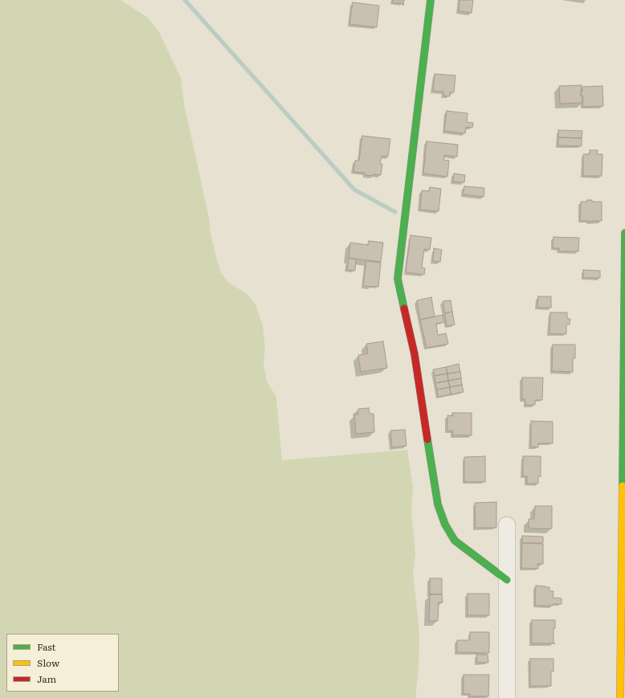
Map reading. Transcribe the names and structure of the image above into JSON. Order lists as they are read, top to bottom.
{
  "legend": ["Fast", "Slow", "Jam"]
}
